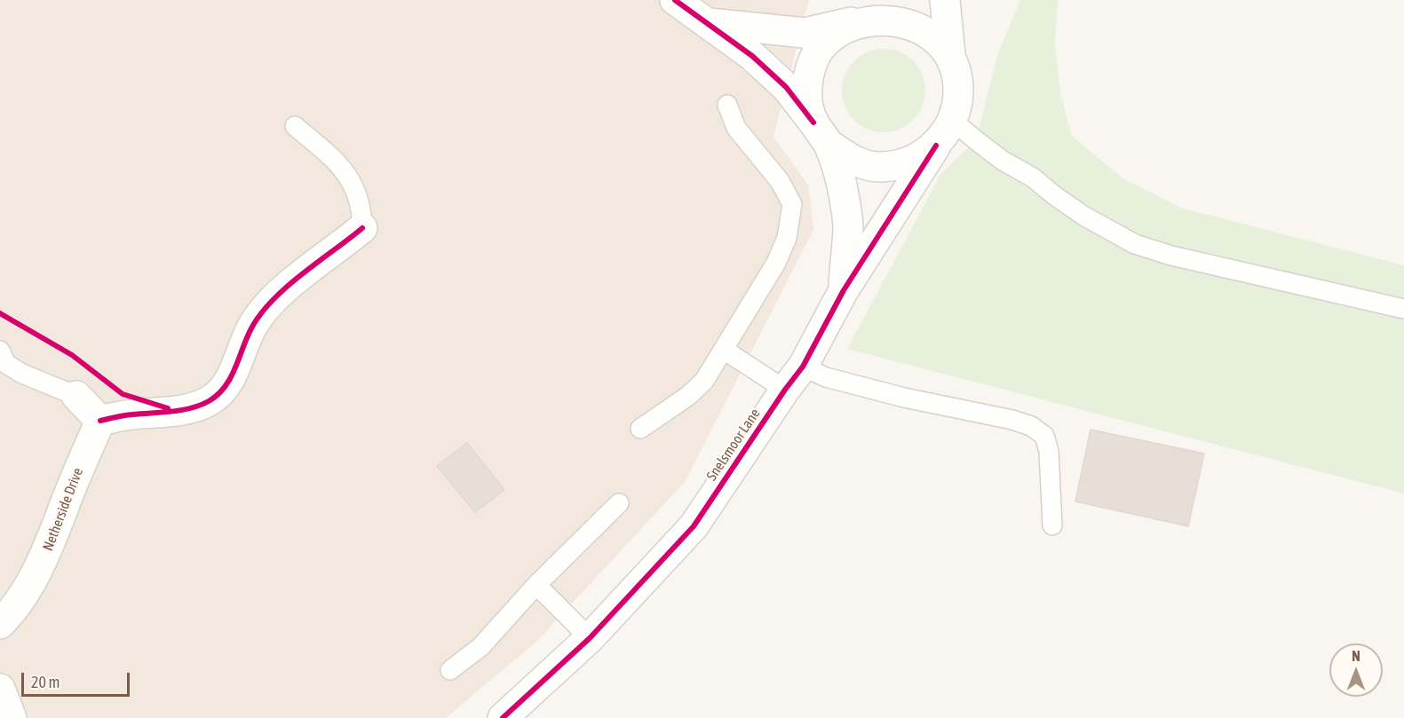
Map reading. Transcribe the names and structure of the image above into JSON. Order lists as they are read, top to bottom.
{
  "streets": {
    "street": ["Snelsmoor Lane", "Netherside Drive"]
  },
  "scale_bar": "20 m",
  "north": "top"
}
